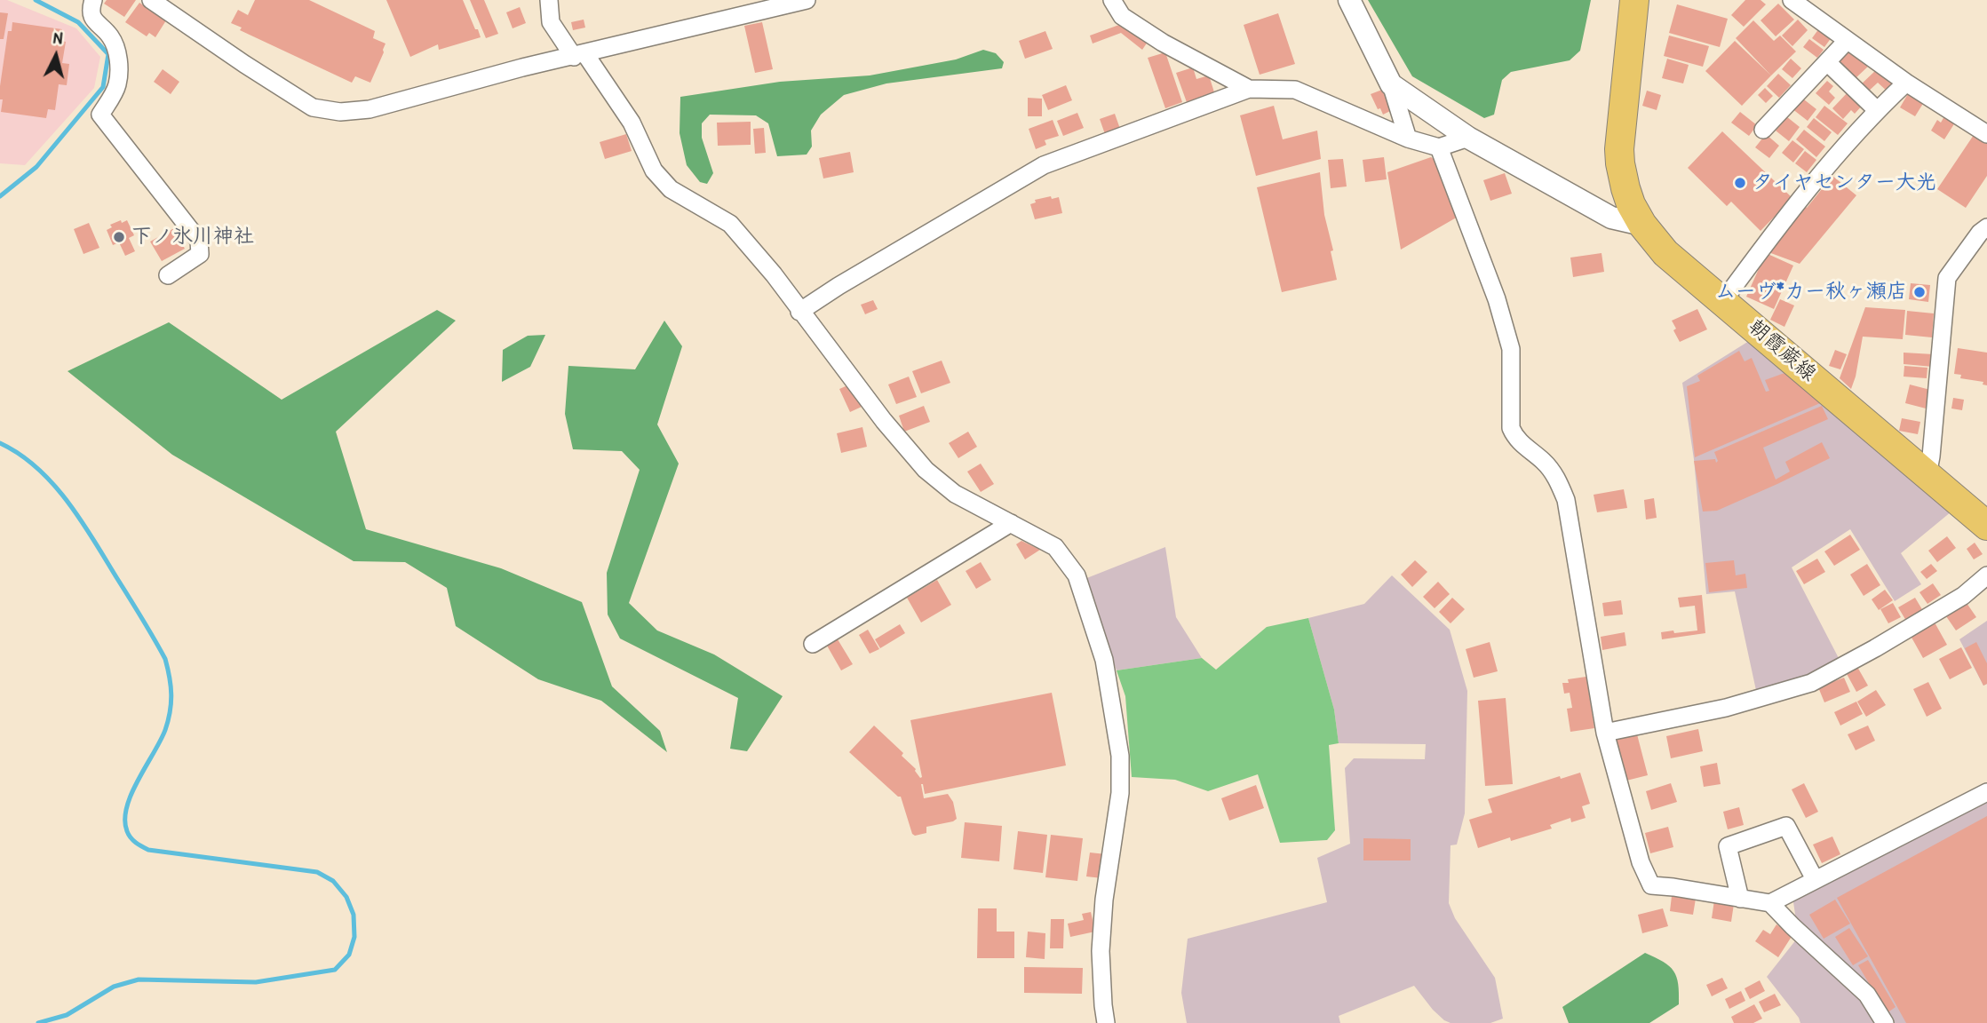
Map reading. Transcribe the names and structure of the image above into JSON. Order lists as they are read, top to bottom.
{
  "streets": {
    "main road": ["朝霞蕨線"]
  },
  "places": ["タイヤセンター大光", "下ノ氷川神社", "ムーヴ*カー秋ヶ瀬店"],
  "north": "top"
}
